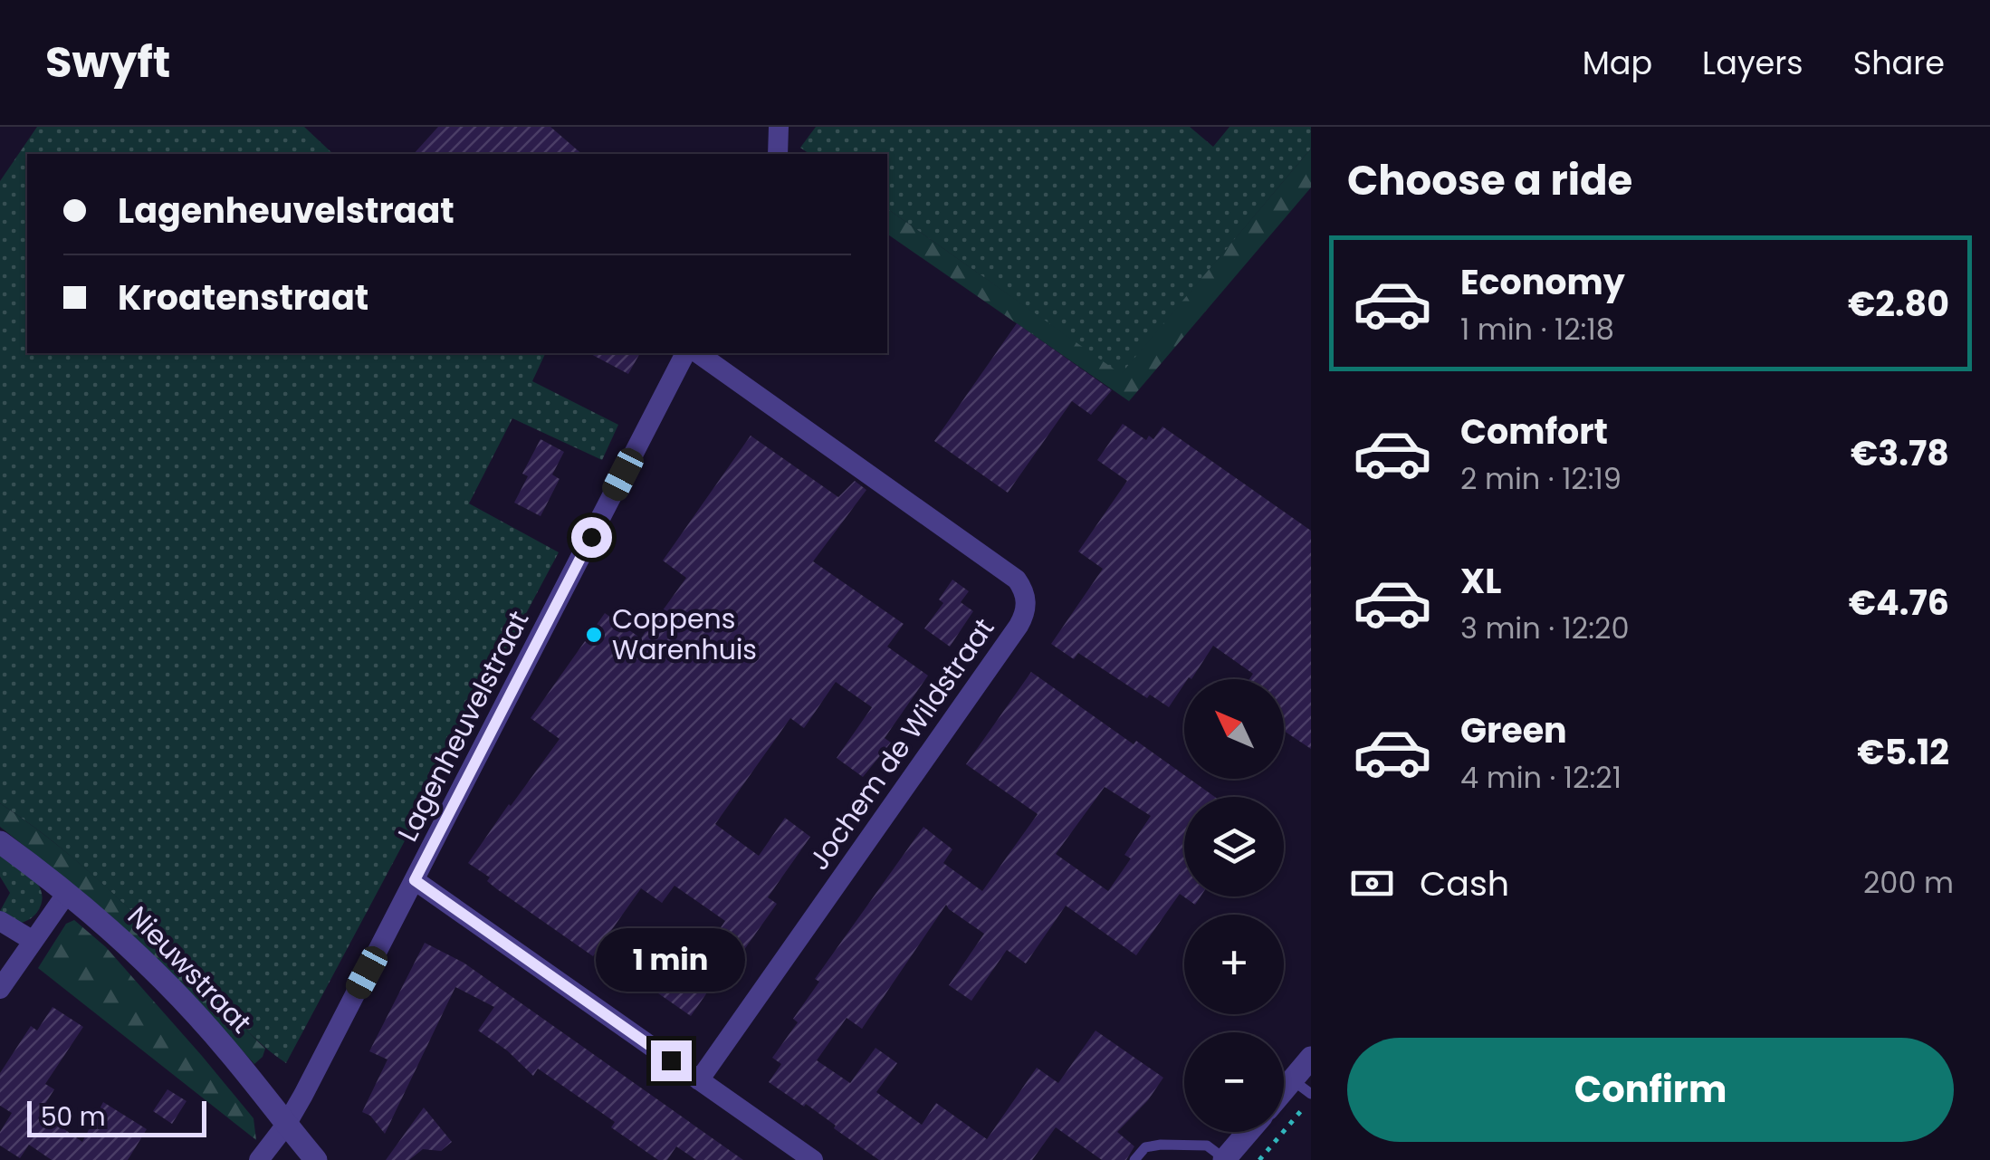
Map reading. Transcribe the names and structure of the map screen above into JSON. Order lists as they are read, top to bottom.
{
  "streets": {
    "street": ["Lagenheuvelstraat", "Jochem de Wildstraat", "Nieuwstraat"]
  },
  "crossings": [
    ["Lagenheuvelstraat", "Nieuwstraat"]
  ],
  "places": ["Coppens Warenhuis"],
  "scale_bar": "50 m",
  "north": "top left",
  "page": {
    "header": "Swyft",
    "nav": ["Map", "Layers", "Share"],
    "heading": "Choose a ride",
    "banner": ["Lagenheuvelstraat", "Kroatenstraat"],
    "list": [
      {
        "name": "Economy",
        "note": "1 min · 12:18",
        "value": "€2.80"
      },
      {
        "name": "Comfort",
        "note": "2 min · 12:19",
        "value": "€3.78"
      },
      {
        "name": "XL",
        "note": "3 min · 12:20",
        "value": "€4.76"
      },
      {
        "name": "Green",
        "note": "4 min · 12:21",
        "value": "€5.12"
      }
    ],
    "map_buttons": ["+", "−"],
    "pay": ["Cash", "200 m"],
    "bubble": "1 min",
    "buttons": "Confirm",
    "scale": "50 m"
  }
}
